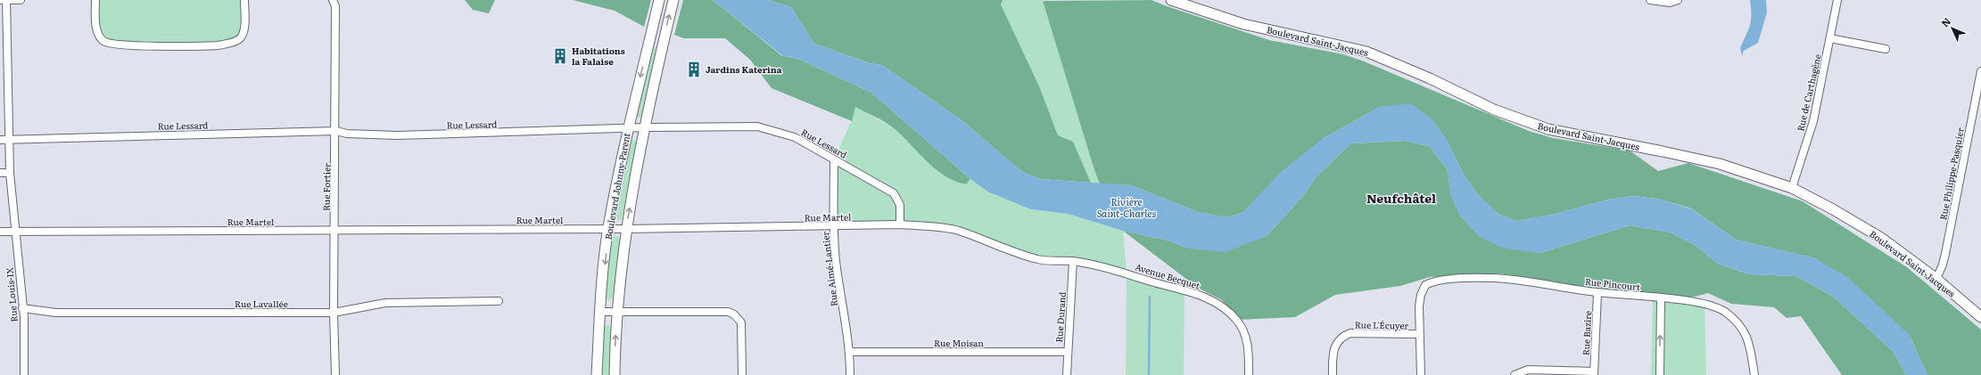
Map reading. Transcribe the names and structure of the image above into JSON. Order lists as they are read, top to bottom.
{
  "streets": {
    "street": [
      "Boulevard Saint-Jacques",
      "Rue de Carthagène",
      "Rue Lessard",
      "Rue Philippe-Pasquier",
      "Boulevard Johnny-Parent",
      "Rue Fortier",
      "Rue Martel",
      "Rue Aimé-Lantier",
      "Avenue Becquet",
      "Rue Pincourt",
      "Rue Louis-IX",
      "Rue Lavallée",
      "Rue Durand",
      "Rue L'Écuyer",
      "Rue Bazire",
      "Rue Moisan"
    ]
  },
  "crossings": [
    ["Boulevard Saint-Jacques", "Rue de Carthagène"],
    ["Boulevard Saint-Jacques", "Rue Philippe-Pasquier"],
    ["Rue Lessard", "Boulevard Johnny-Parent"],
    ["Rue Lessard", "Rue Fortier"],
    ["Rue Lessard", "Rue Martel"],
    ["Rue Lessard", "Rue Aimé-Lantier"],
    ["Rue Lessard", "Rue Louis-IX"],
    ["Boulevard Johnny-Parent", "Rue Martel"],
    ["Rue Fortier", "Rue Martel"],
    ["Rue Fortier", "Rue Lavallée"],
    ["Rue Martel", "Rue Aimé-Lantier"],
    ["Rue Martel", "Avenue Becquet"],
    ["Rue Martel", "Rue Louis-IX"],
    ["Rue Martel", "Rue Durand"],
    ["Rue Aimé-Lantier", "Rue Moisan"],
    ["Avenue Becquet", "Rue Durand"],
    ["Rue Pincourt", "Rue L'Écuyer"],
    ["Rue Pincourt", "Rue Bazire"],
    ["Rue Louis-IX", "Rue Lavallée"],
    ["Rue Durand", "Rue Moisan"]
  ],
  "districts": ["Neufchâtel"],
  "water": ["Rivière Saint-Charles"],
  "places": {
    "building": ["Habitations la Falaise", "Jardins Katerina"]
  },
  "north": "top left"
}
